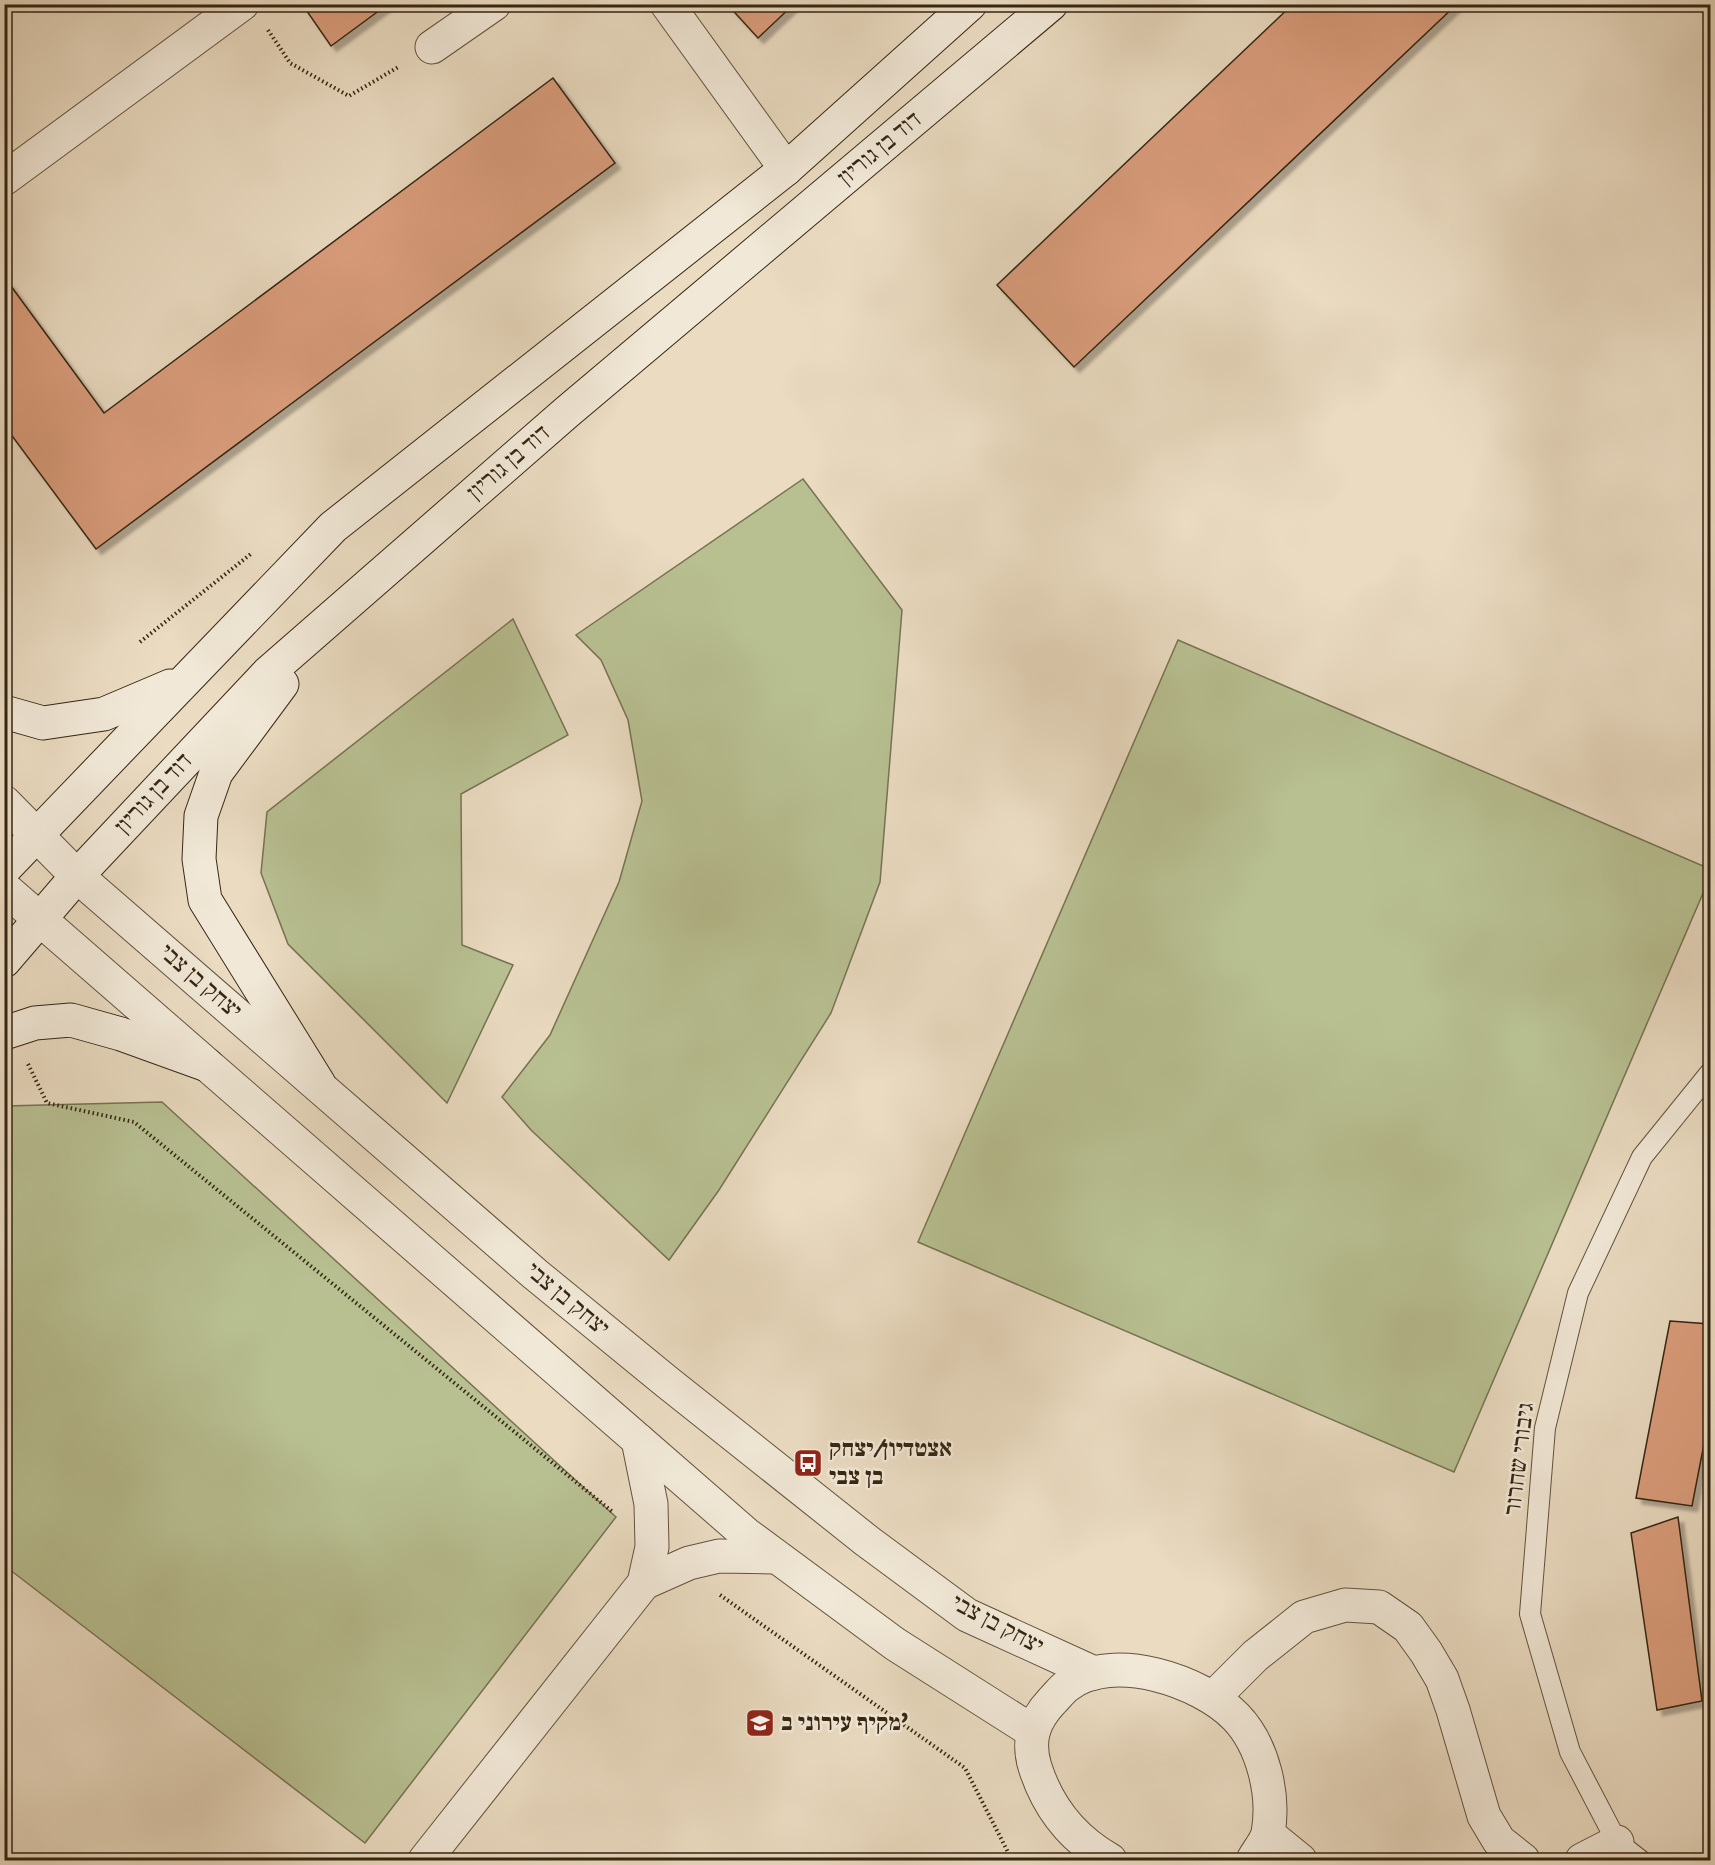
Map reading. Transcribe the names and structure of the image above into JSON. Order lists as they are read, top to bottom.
{
  "streets": {
    "street": ["דוד בן גוריון", "יצחק בן צבי"],
    "lane": ["גיבורי שחרור"]
  },
  "crossings": [
    ["דוד בן גוריון", "יצחק בן צבי"]
  ],
  "places": {
    "bus stop": ["אצטדיון/יצחק בן צבי"],
    "school or university": ["מקיף עירוני ב'"]
  }
}
